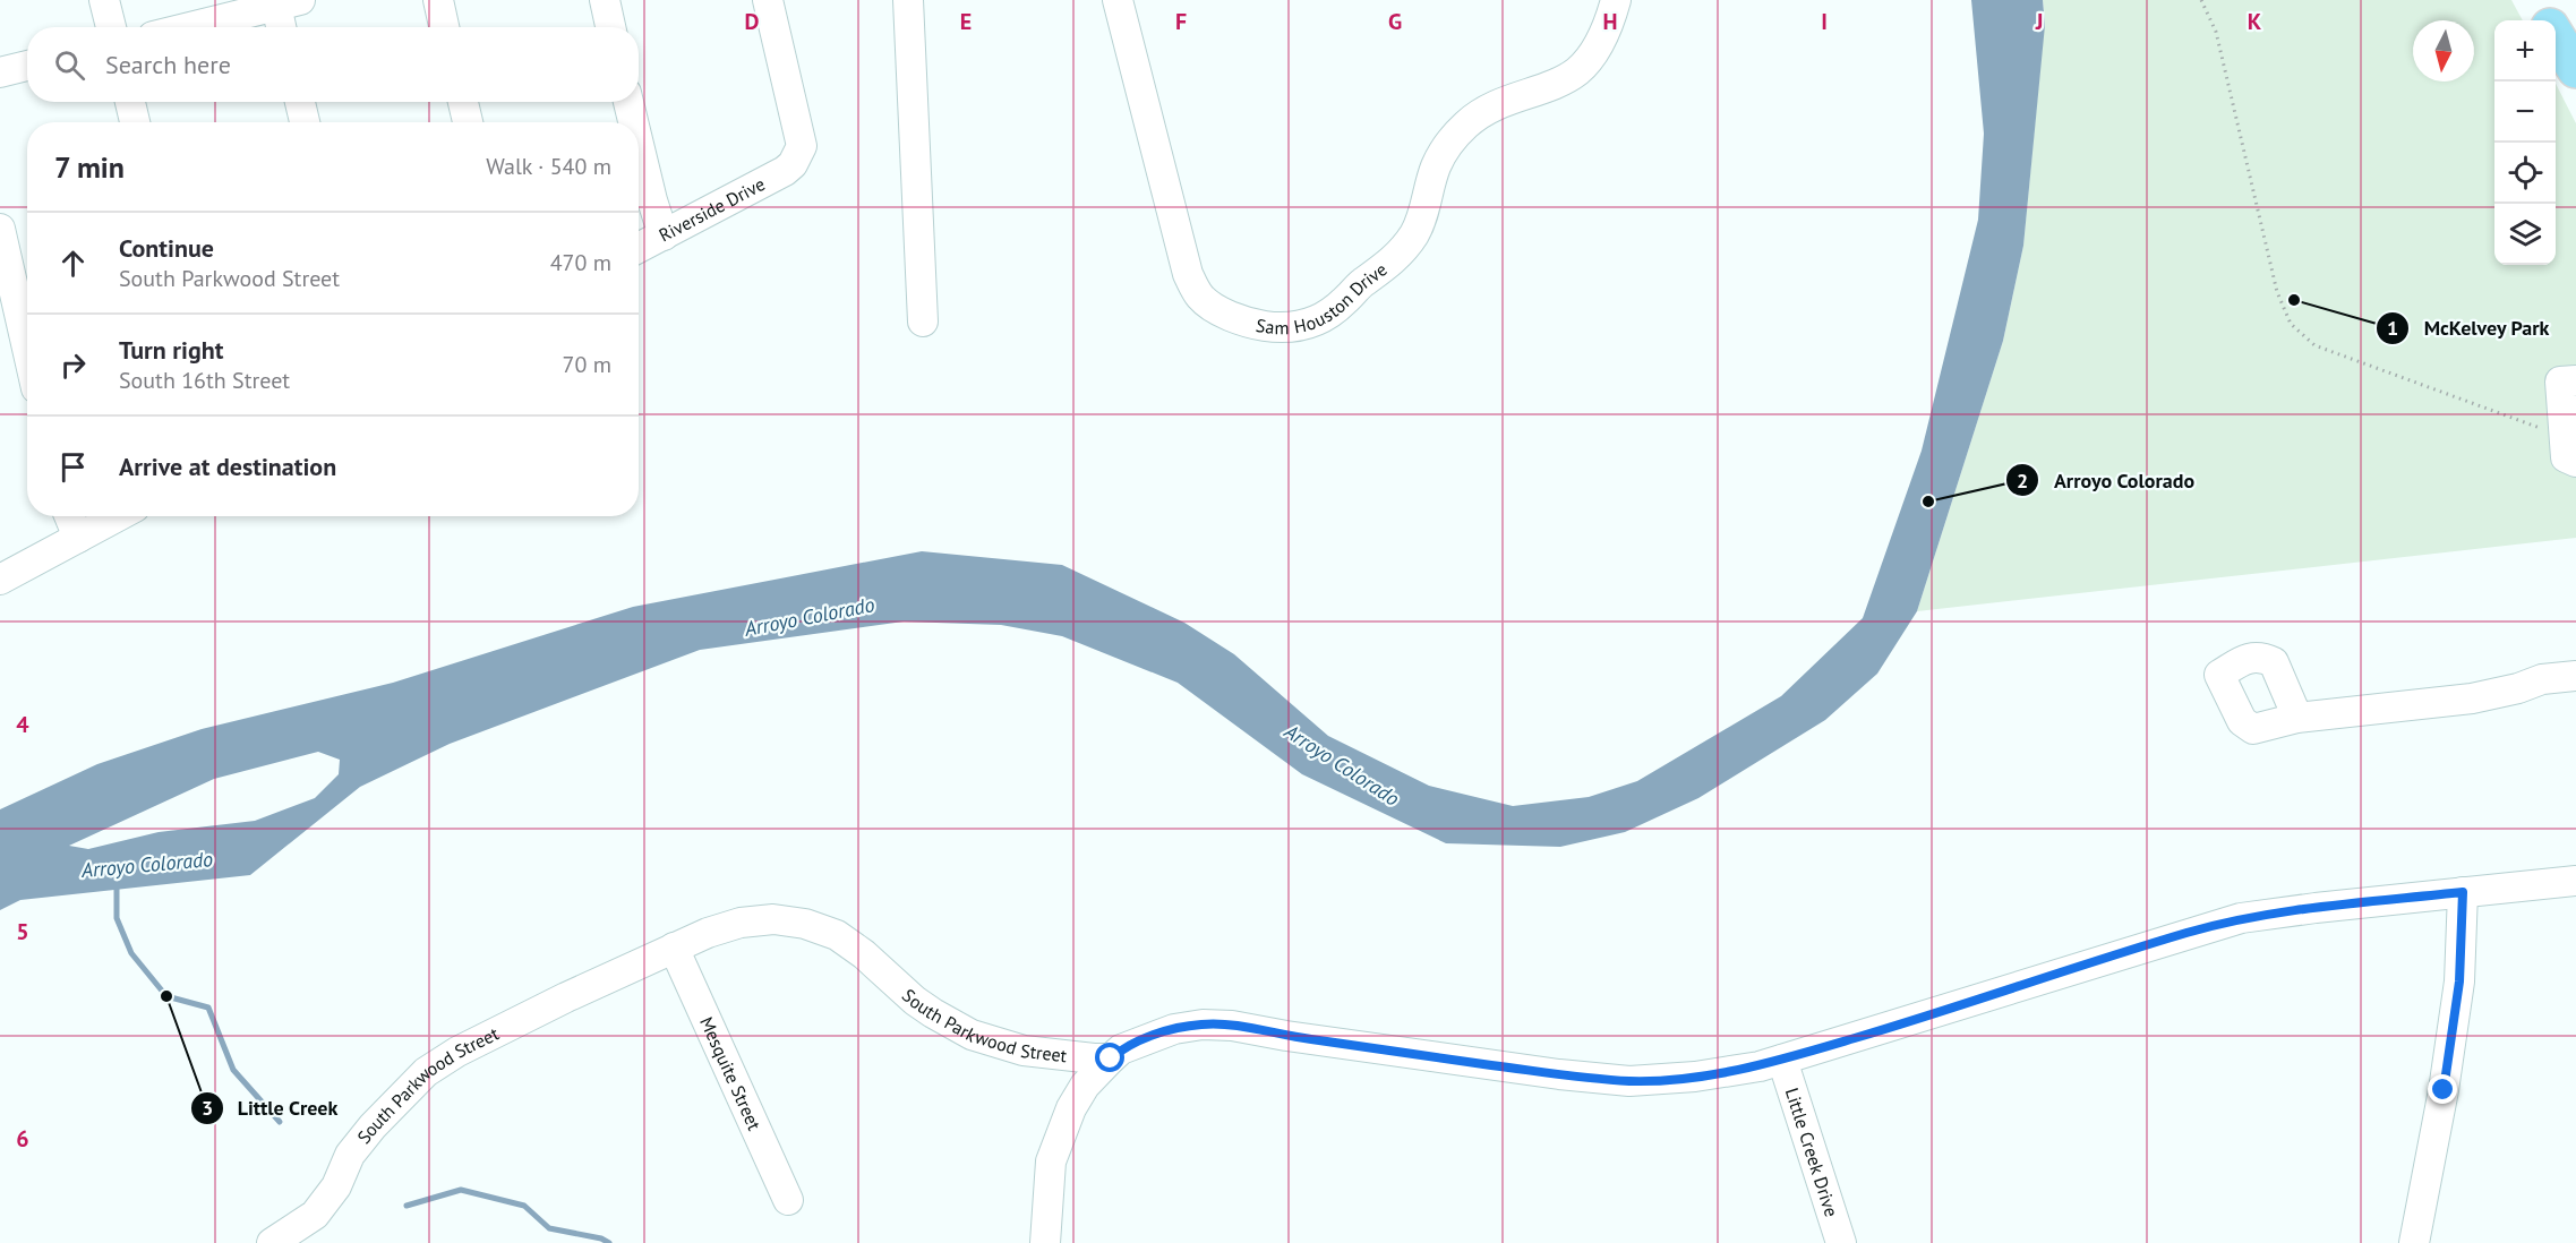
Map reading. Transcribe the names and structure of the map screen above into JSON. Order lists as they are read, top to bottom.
{
  "streets": {
    "street": [
      "Riverside Drive",
      "Sam Houston Drive",
      "South Parkwood Street",
      "Mesquite Street",
      "Little Creek Drive"
    ]
  },
  "crossings": [
    ["South Parkwood Street", "Mesquite Street"]
  ],
  "water": ["Arroyo Colorado"],
  "places": ["McKelvey Park", "Arroyo Colorado", "Little Creek"],
  "north": "bottom",
  "page": {
    "map_buttons": ["+", "−"],
    "search": "Search here",
    "heading": ["7 min", "Walk · 540 m"],
    "list": [
      ["Continue", "South Parkwood Street", "470 m"],
      ["Turn right", "South 16th Street", "70 m"],
      "Arrive at destination"
    ]
  },
  "grid": {
    "columns": [
      "D",
      "E",
      "F",
      "G",
      "H",
      "I",
      "J",
      "K"
    ],
    "rows": ["4", "5", "6"]
  }
}
